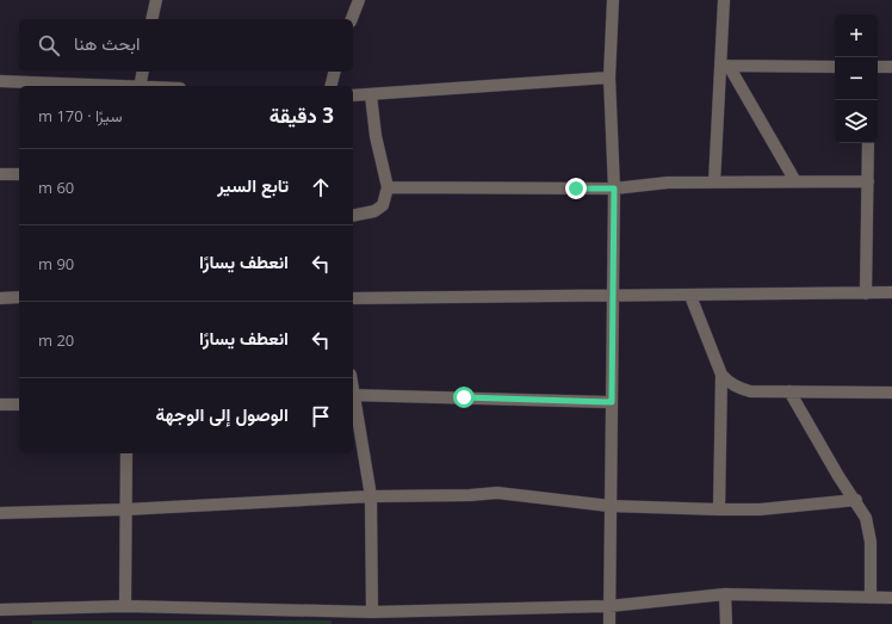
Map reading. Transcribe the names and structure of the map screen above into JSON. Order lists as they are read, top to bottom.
{
  "page": {
    "map_buttons": ["+", "−"],
    "search": "ابحث هنا",
    "heading": ["3 دقيقة", "سيرًا · 170 m"],
    "list": [
      ["تابع السير", "60 m"],
      ["انعطف يسارًا", "90 m"],
      ["انعطف يسارًا", "20 m"],
      "الوصول إلى الوجهة"
    ]
  }
}
